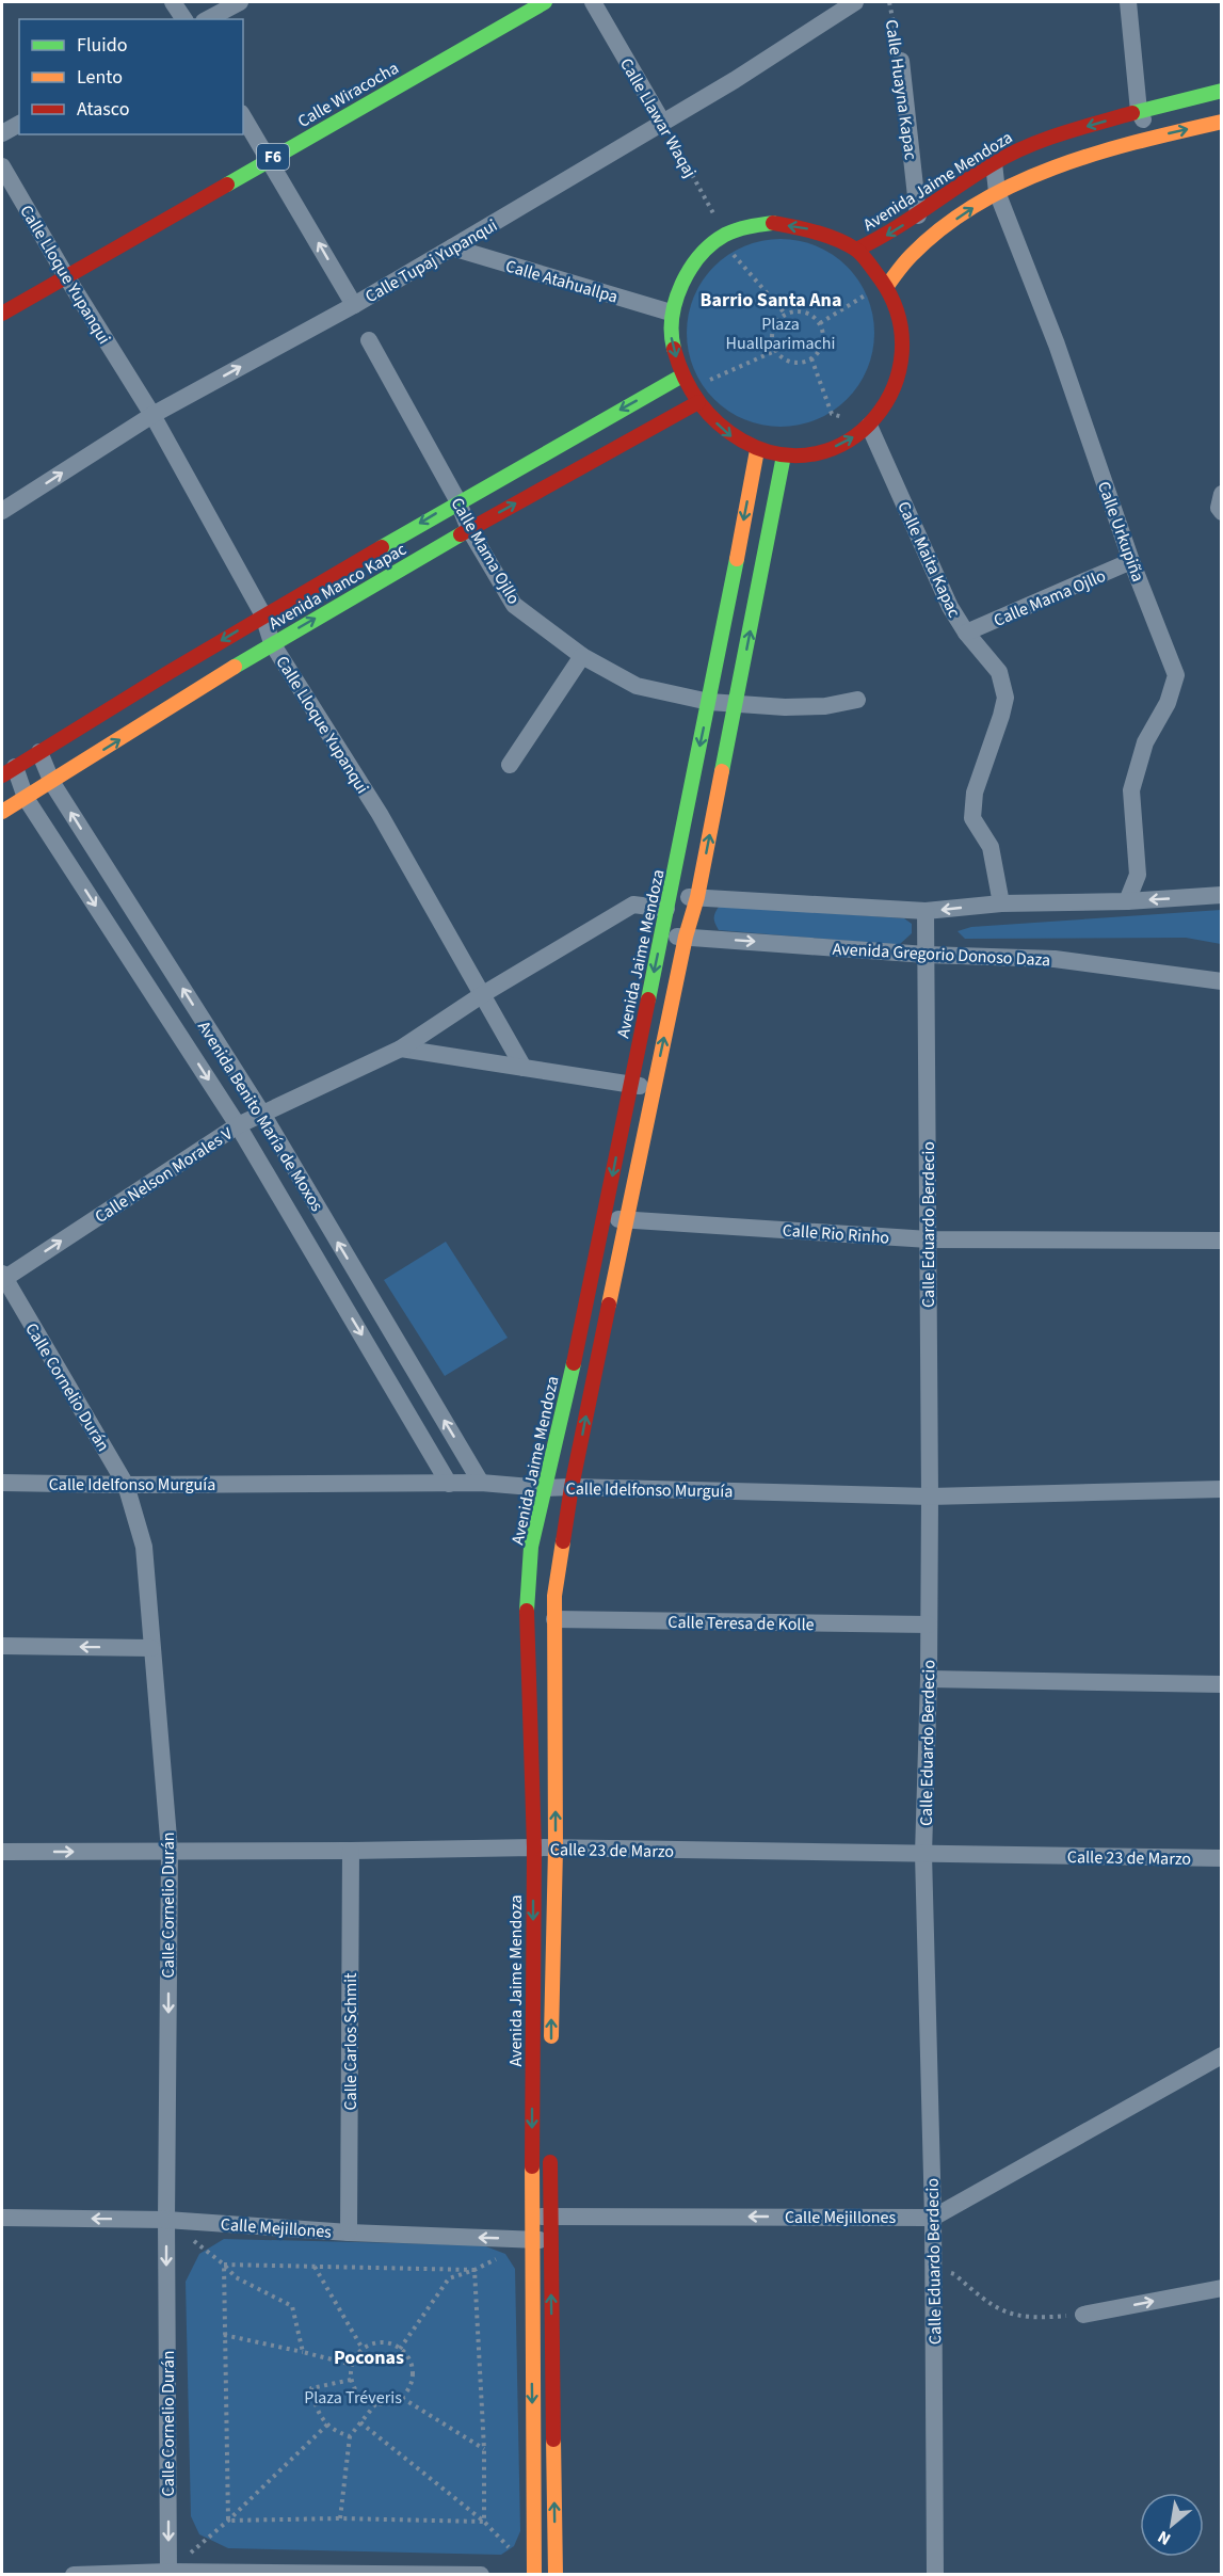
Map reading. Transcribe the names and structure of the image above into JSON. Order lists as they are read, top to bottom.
{
  "streets": {
    "main road": [
      "Calle Wiracocha",
      "F6",
      "Avenida Jaime Mendoza",
      "Avenida Manco Kapac"
    ],
    "street": [
      "Calle Huayna Kapac",
      "Calle Llawar Waqaj",
      "Calle Tupaj Yupanqui",
      "Calle Lloque Yupanqui",
      "Calle Atahuallpa",
      "Calle Urkupiña",
      "Calle Mama Ojllo",
      "Calle Maita Kapac",
      "Avenida Gregorio Donoso Daza",
      "Avenida Benito María de Moxos",
      "Calle Nelson Morales V",
      "Calle Eduardo Berdecio",
      "Calle Rio Rinho",
      "Calle Cornelio Durán",
      "Calle Idelfonso Murguía",
      "Calle Teresa de Kolle",
      "Calle 23 de Marzo",
      "Calle Carlos Schmit",
      "Calle Mejillones"
    ]
  },
  "crossings": [
    ["Calle Huayna Kapac", "Avenida Jaime Mendoza"],
    ["Calle Wiracocha", "Calle Lloque Yupanqui"],
    ["Calle Llawar Waqaj", "Calle Tupaj Yupanqui"],
    ["Avenida Jaime Mendoza", "Calle Urkupiña"],
    ["Avenida Jaime Mendoza", "Calle Mama Ojllo"],
    ["Avenida Jaime Mendoza", "Avenida Gregorio Donoso Daza"],
    ["Avenida Jaime Mendoza", "Calle Nelson Morales V"],
    ["Avenida Jaime Mendoza", "Calle Rio Rinho"],
    ["Avenida Jaime Mendoza", "Calle Idelfonso Murguía"],
    ["Avenida Jaime Mendoza", "Calle Teresa de Kolle"],
    ["Avenida Jaime Mendoza", "Calle 23 de Marzo"],
    ["Avenida Jaime Mendoza", "Calle Mejillones"],
    ["Calle Tupaj Yupanqui", "Calle Lloque Yupanqui"],
    ["Calle Tupaj Yupanqui", "Calle Atahuallpa"],
    ["Calle Lloque Yupanqui", "Avenida Manco Kapac"],
    ["Calle Lloque Yupanqui", "Calle Nelson Morales V"],
    ["Calle Urkupiña", "Calle Mama Ojllo"],
    ["Calle Mama Ojllo", "Calle Maita Kapac"],
    ["Calle Mama Ojllo", "Avenida Manco Kapac"],
    ["Avenida Manco Kapac", "Avenida Benito María de Moxos"],
    ["Avenida Gregorio Donoso Daza", "Calle Eduardo Berdecio"],
    ["Avenida Benito María de Moxos", "Calle Nelson Morales V"],
    ["Avenida Benito María de Moxos", "Calle Idelfonso Murguía"],
    ["Calle Nelson Morales V", "Calle Cornelio Durán"],
    ["Calle Eduardo Berdecio", "Calle Rio Rinho"],
    ["Calle Eduardo Berdecio", "Calle Idelfonso Murguía"],
    ["Calle Eduardo Berdecio", "Calle Teresa de Kolle"],
    ["Calle Eduardo Berdecio", "Calle 23 de Marzo"],
    ["Calle Eduardo Berdecio", "Calle Mejillones"],
    ["Calle Cornelio Durán", "Calle Idelfonso Murguía"],
    ["Calle Cornelio Durán", "Calle 23 de Marzo"],
    ["Calle Cornelio Durán", "Calle Mejillones"],
    ["Calle 23 de Marzo", "Calle Carlos Schmit"],
    ["Calle Carlos Schmit", "Calle Mejillones"]
  ],
  "one_way": [
    "Calle Tupaj Yupanqui",
    "Calle Nelson Morales V",
    "Calle Cornelio Durán",
    "Calle Mejillones"
  ],
  "districts": ["Barrio Santa Ana", "Poconas"],
  "parks": ["Plaza Huallparimachi", "Plaza Tréveris"],
  "legend": ["Fluido", "Lento", "Atasco"],
  "north": "bottom left"
}
